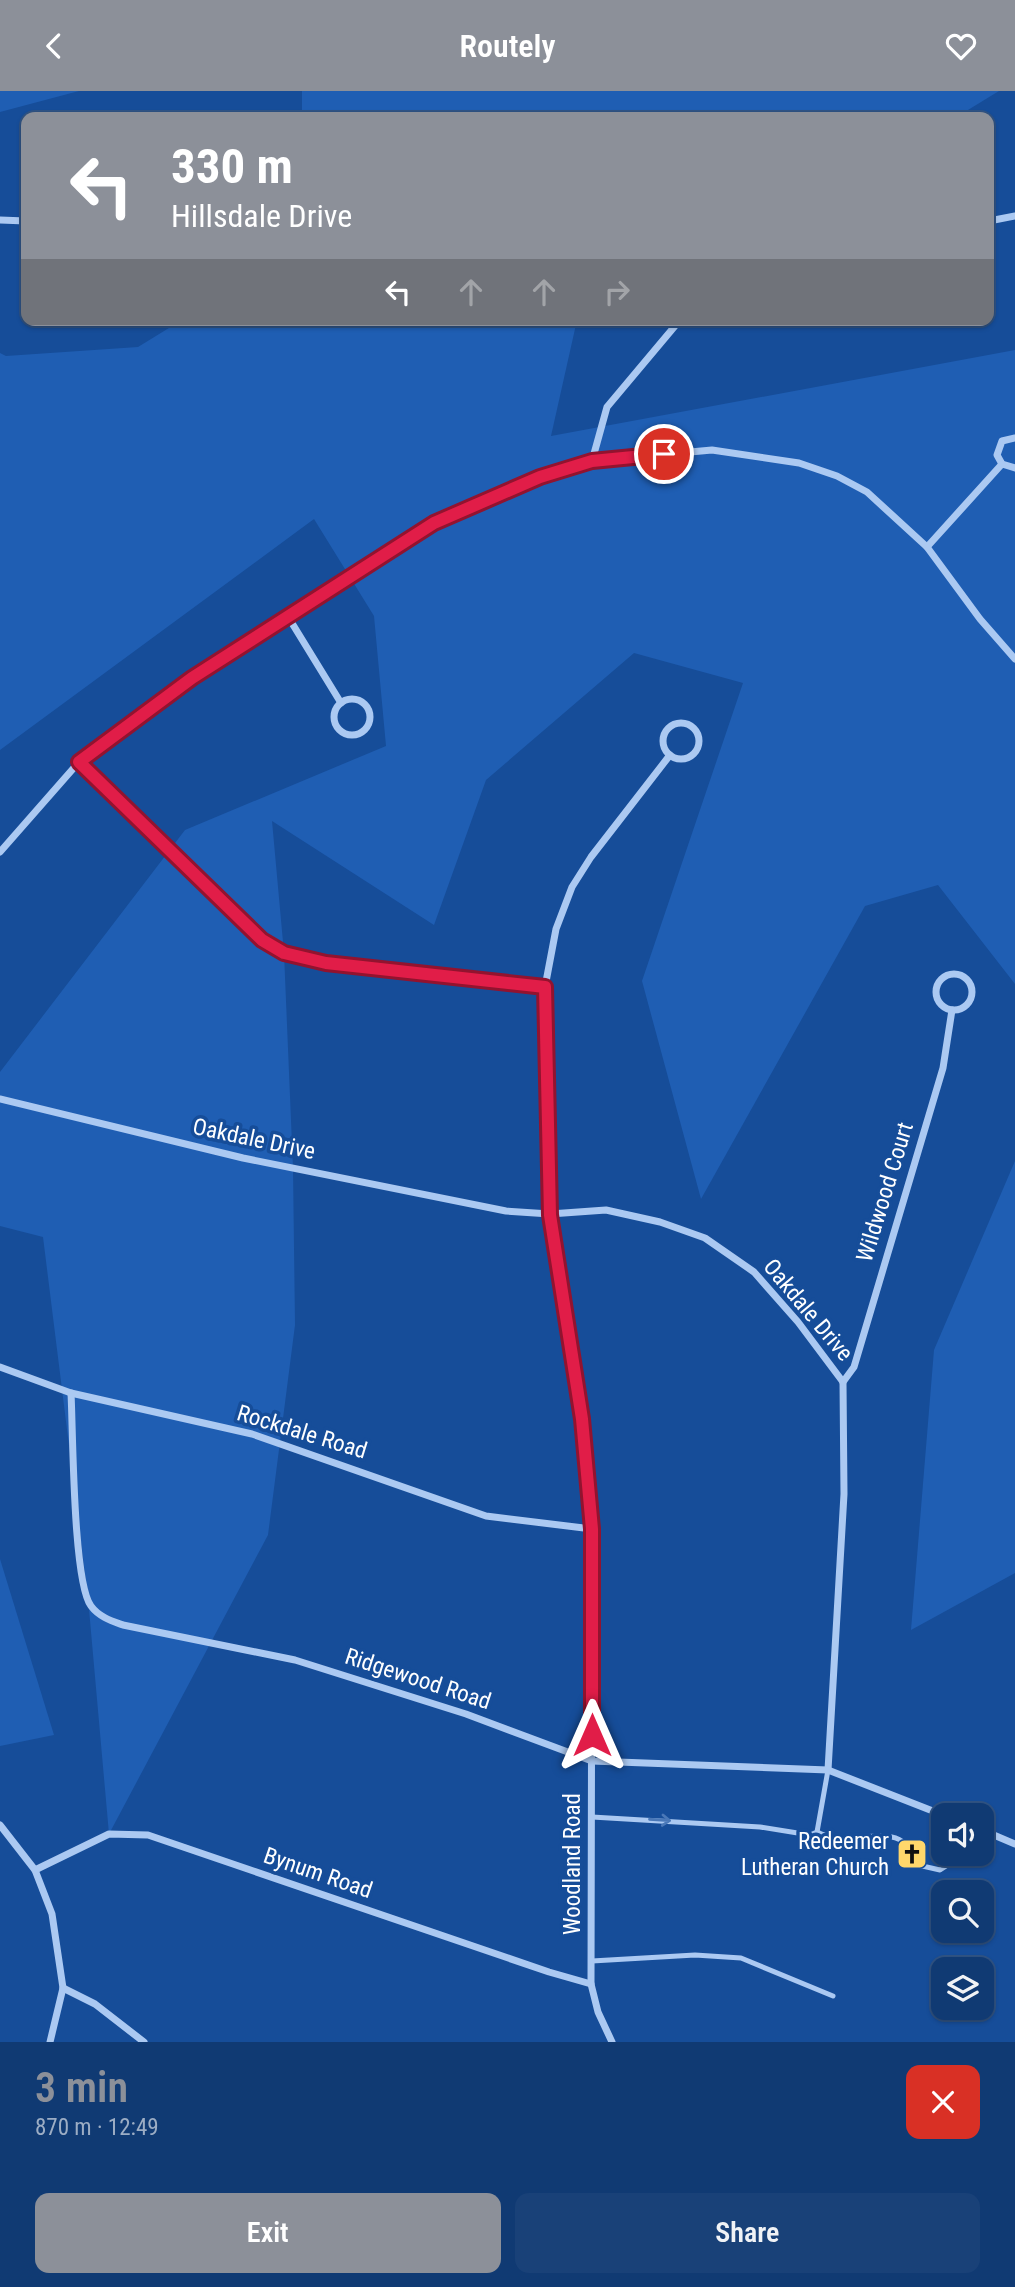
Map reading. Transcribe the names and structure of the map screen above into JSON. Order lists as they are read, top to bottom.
{
  "streets": {
    "street": [
      "Oakdale Drive",
      "Wildwood Court",
      "Rockdale Road",
      "Ridgewood Road",
      "Woodland Road",
      "Bynum Road"
    ]
  },
  "crossings": [
    ["Oakdale Drive", "Wildwood Court"],
    ["Oakdale Drive", "Ridgewood Road"],
    ["Oakdale Drive", "Woodland Road"],
    ["Rockdale Road", "Ridgewood Road"],
    ["Rockdale Road", "Woodland Road"],
    ["Ridgewood Road", "Woodland Road"],
    ["Woodland Road", "Bynum Road"]
  ],
  "places": {
    "church": ["Redeemer Lutheran Church"]
  },
  "page": {
    "header": "Routely",
    "turn": ["330 m", "Hillsdale Drive"],
    "heading": ["3 min", "870 m · 12:49"],
    "buttons": ["Exit", "Share"]
  }
}
